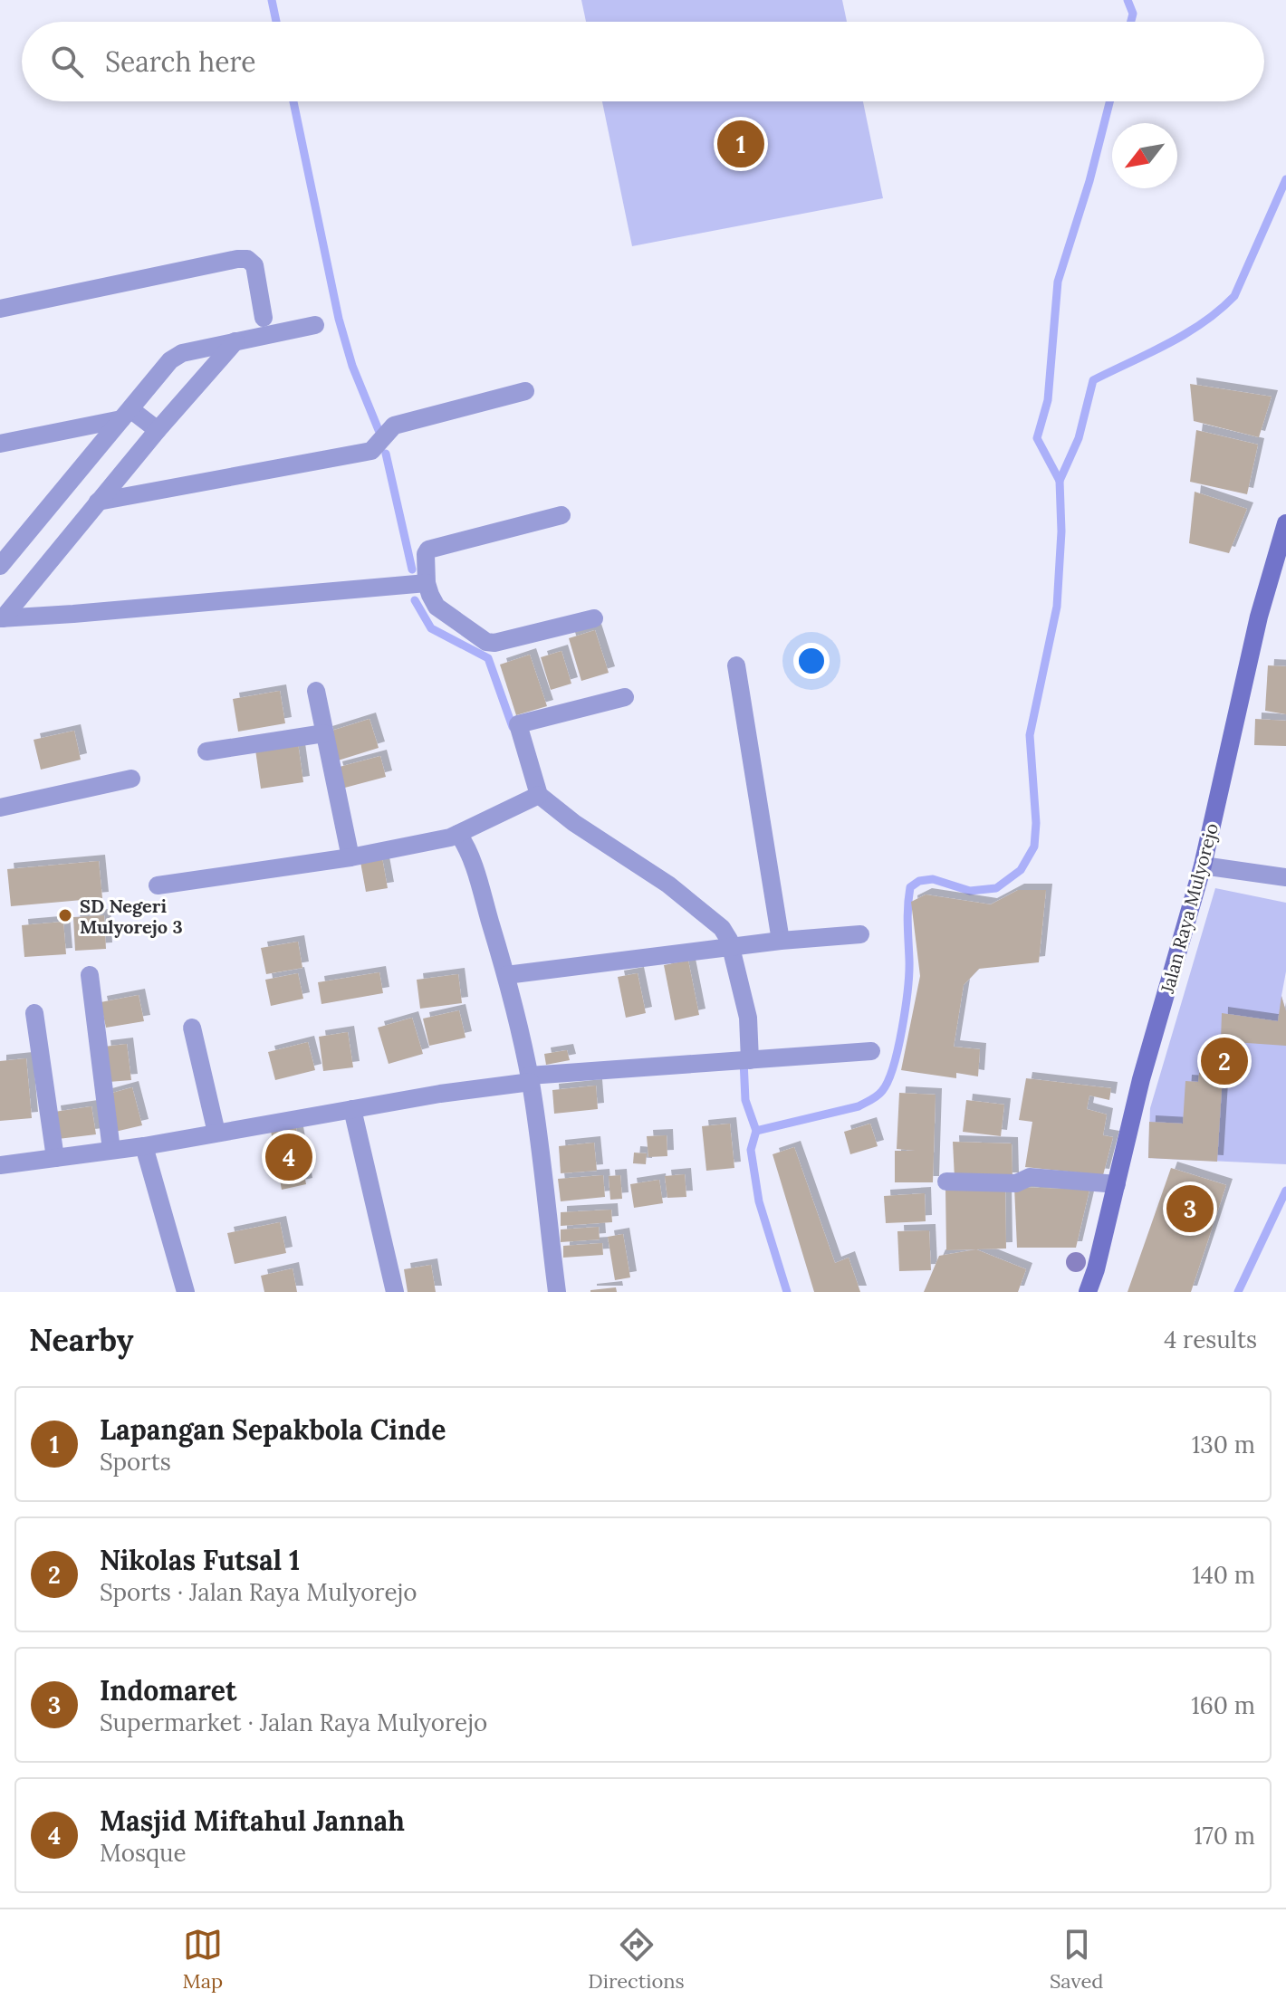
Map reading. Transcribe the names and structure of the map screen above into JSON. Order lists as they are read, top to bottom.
{
  "streets": {
    "main road": ["Jalan Raya Mulyorejo"]
  },
  "places": ["SD Negeri Mulyorejo 3"],
  "north": "bottom left",
  "page": {
    "search": "Search here",
    "pins": [
      "1",
      "2",
      "4",
      "3"
    ],
    "heading": ["Nearby", "4 results"],
    "list": [
      {
        "mark": "1",
        "name": "Lapangan Sepakbola Cinde",
        "note": "Sports",
        "value": "130 m"
      },
      {
        "mark": "2",
        "name": "Nikolas Futsal 1",
        "note": "Sports · Jalan Raya Mulyorejo",
        "value": "140 m"
      },
      {
        "mark": "3",
        "name": "Indomaret",
        "note": "Supermarket · Jalan Raya Mulyorejo",
        "value": "160 m"
      },
      {
        "mark": "4",
        "name": "Masjid Miftahul Jannah",
        "note": "Mosque",
        "value": "170 m"
      }
    ],
    "nav": ["Map", "Directions", "Saved"]
  }
}
